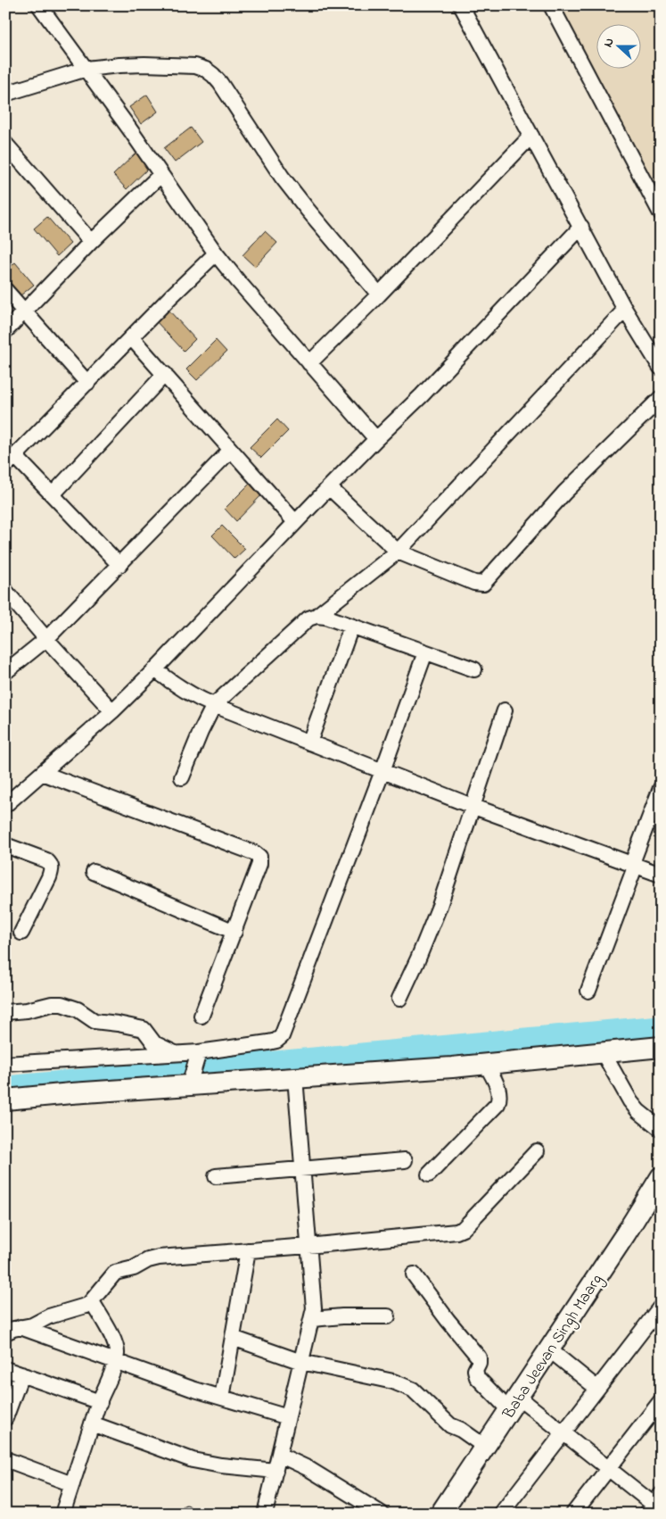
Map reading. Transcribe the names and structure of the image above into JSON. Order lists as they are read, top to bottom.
{
  "streets": {
    "street": ["Baba Jeevan Singh Maarg"]
  },
  "north": "left"
}
